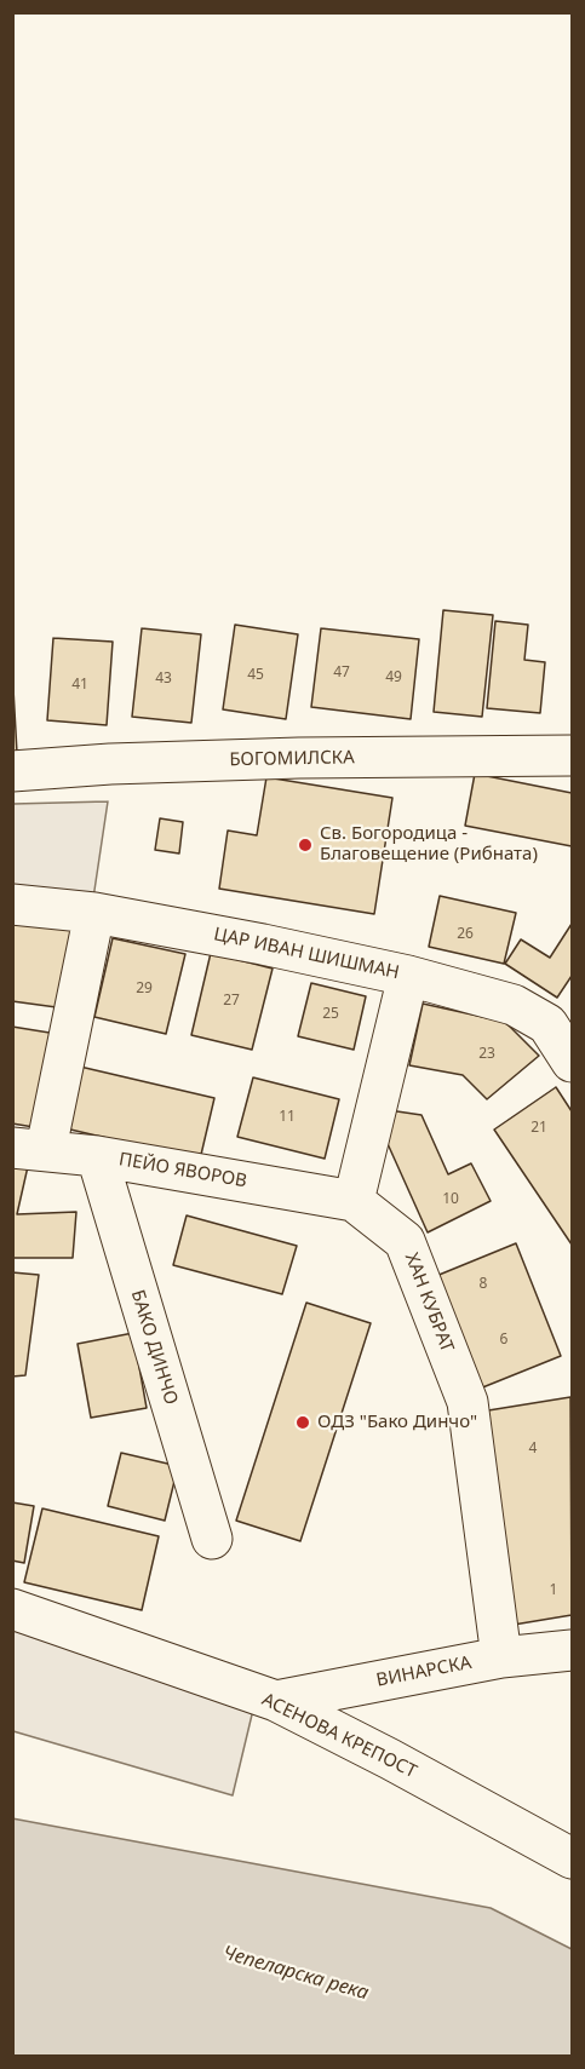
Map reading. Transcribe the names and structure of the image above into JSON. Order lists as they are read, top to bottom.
{
  "streets": {
    "street": [
      "БОГОМИЛСКА",
      "ЦАР ИВАН ШИШМАН",
      "ПЕЙО ЯВОРОВ",
      "ХАН КУБРАТ",
      "БАКО ДИНЧО",
      "ВИНАРСКА",
      "АСЕНОВА КРЕПОСТ"
    ]
  },
  "crossings": [
    ["ПЕЙО ЯВОРОВ", "ХАН КУБРАТ"],
    ["ПЕЙО ЯВОРОВ", "БАКО ДИНЧО"],
    ["ХАН КУБРАТ", "ВИНАРСКА"],
    ["ВИНАРСКА", "АСЕНОВА КРЕПОСТ"]
  ],
  "water": ["Чепеларска река"],
  "places": ["Св. Богородица - Благовещение (Рибната)", "ОДЗ \"Бако Динчо\""],
  "house_numbers": [
    "47",
    "45",
    "49",
    "43",
    "41",
    "26",
    "29",
    "27",
    "25",
    "23",
    "11",
    "21",
    "10",
    "8",
    "6",
    "4",
    "1"
  ]
}
